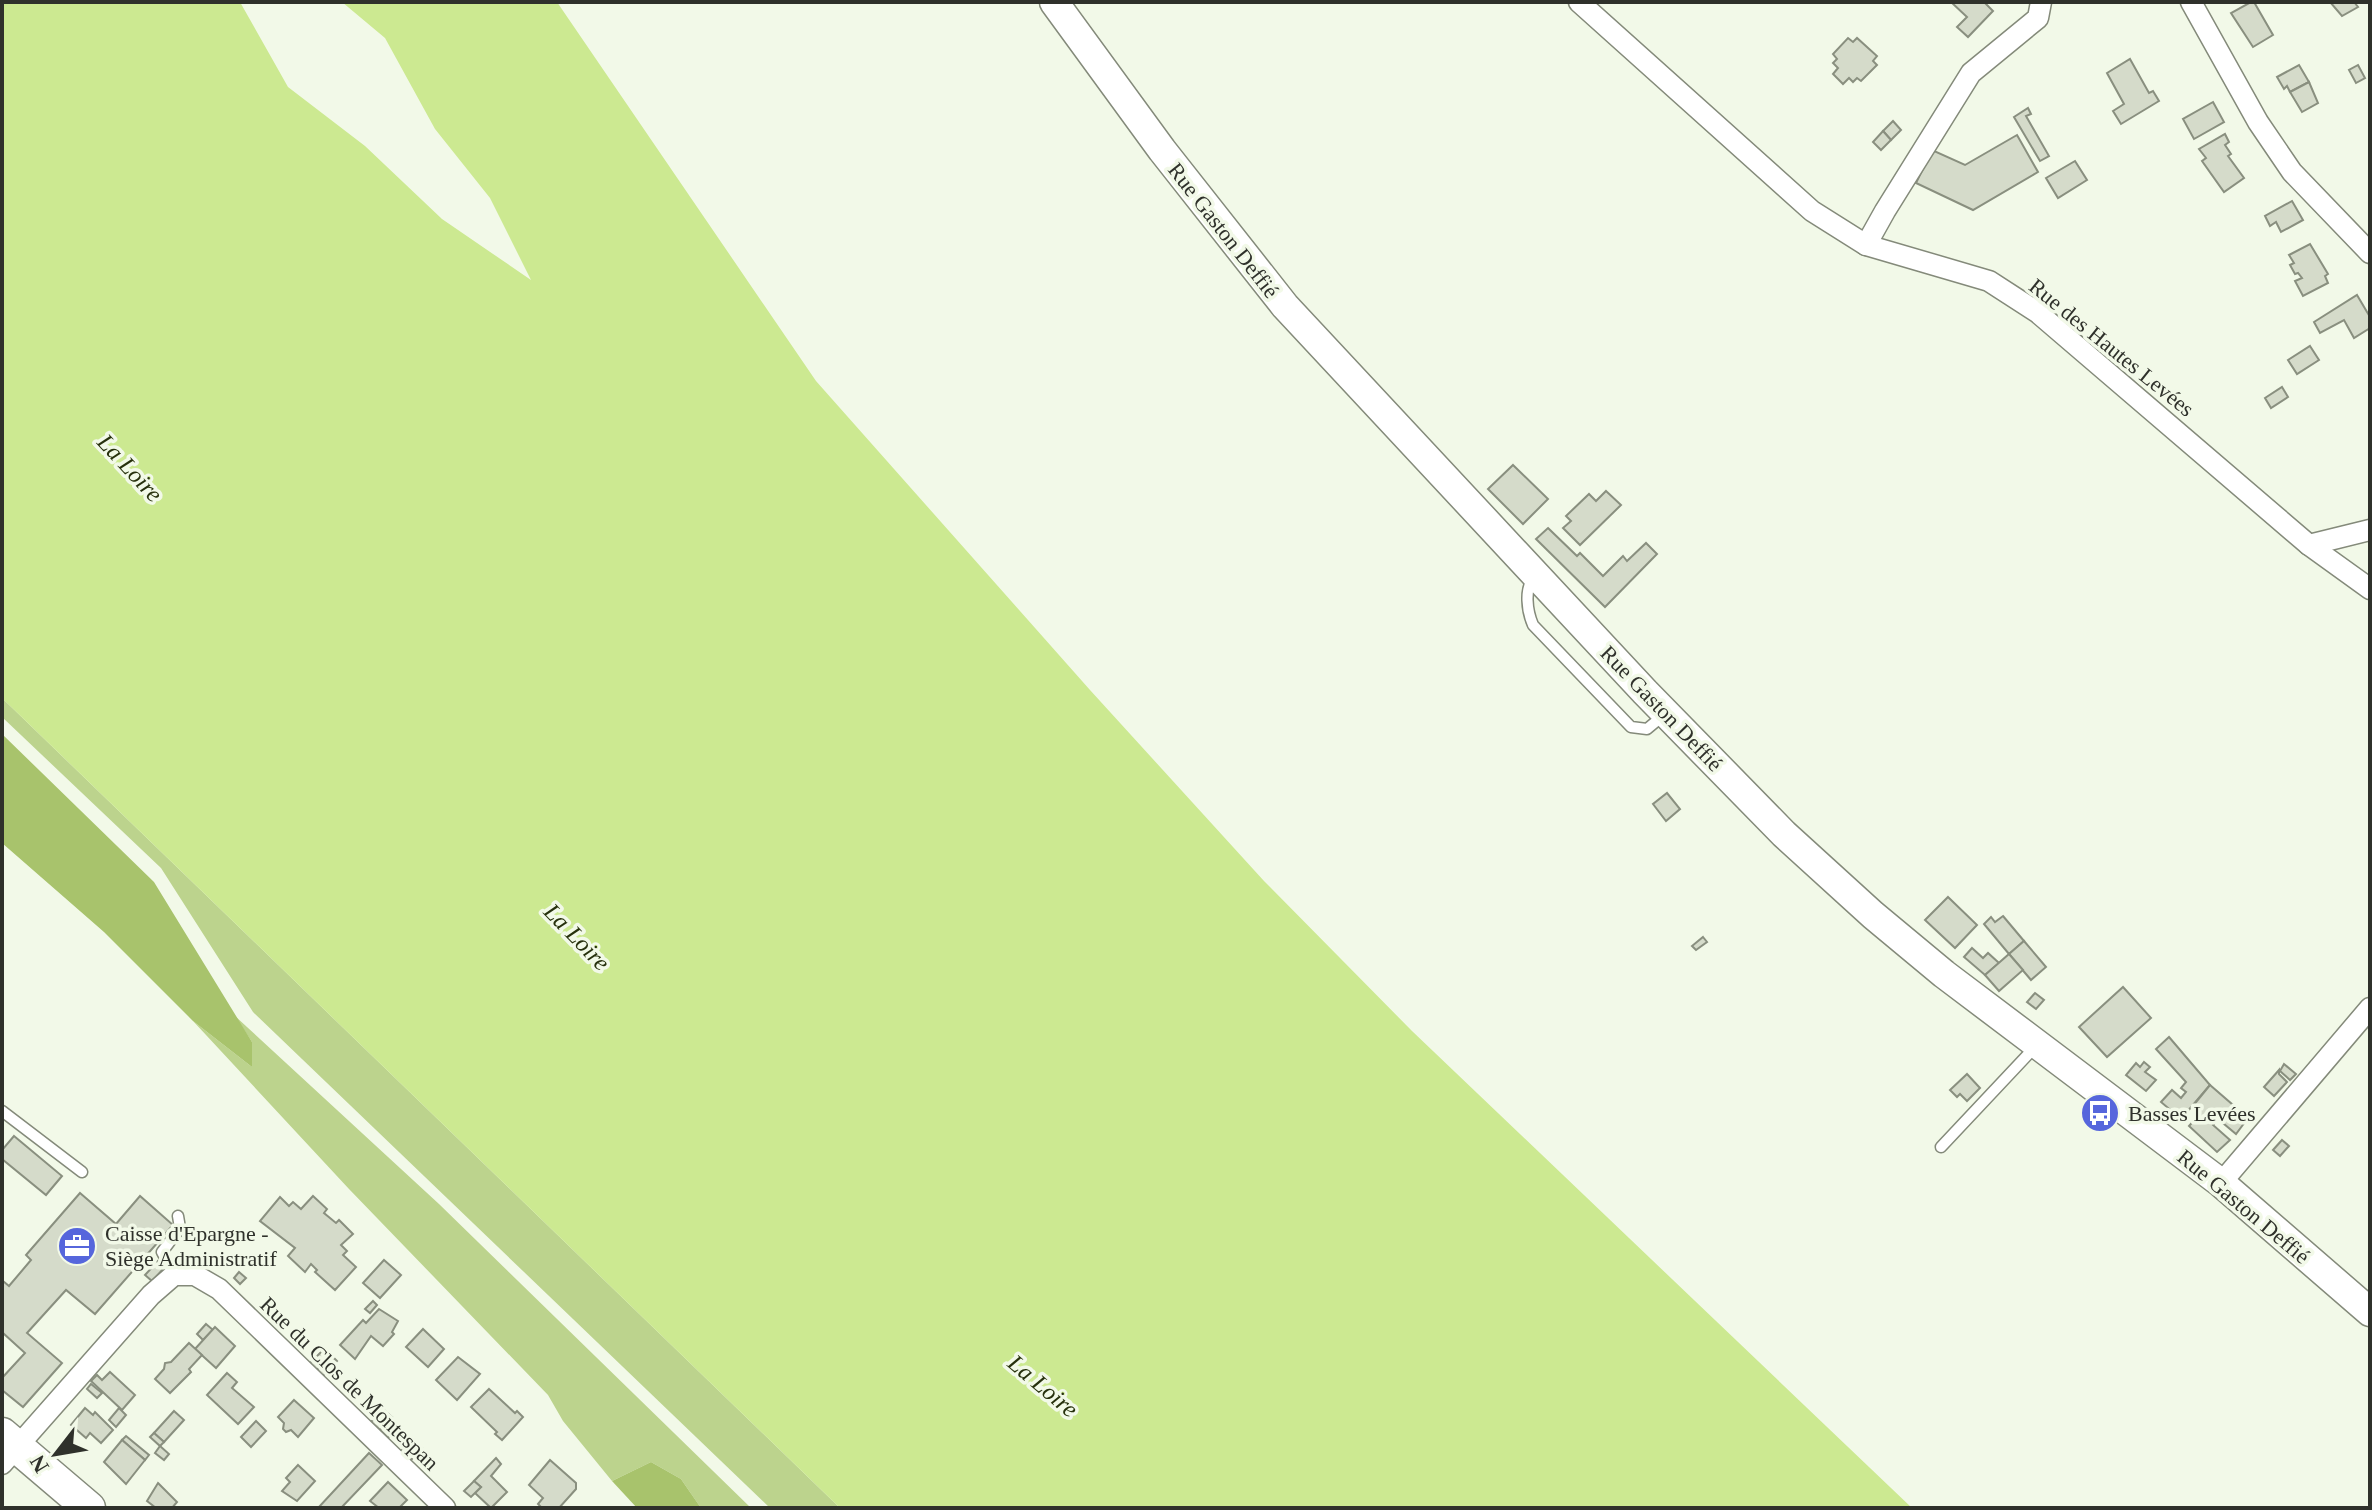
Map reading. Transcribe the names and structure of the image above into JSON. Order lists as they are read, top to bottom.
{
  "streets": {
    "main road": ["Rue Gaston Deffié"],
    "street": ["Rue des Hautes Levées", "Rue du Clos de Montespan"]
  },
  "water": ["La Loire"],
  "places": {
    "bus stop": ["Basses Levées"],
    "office": ["Caisse d'Epargne - Siège Administratif"]
  },
  "north": "bottom left"
}
